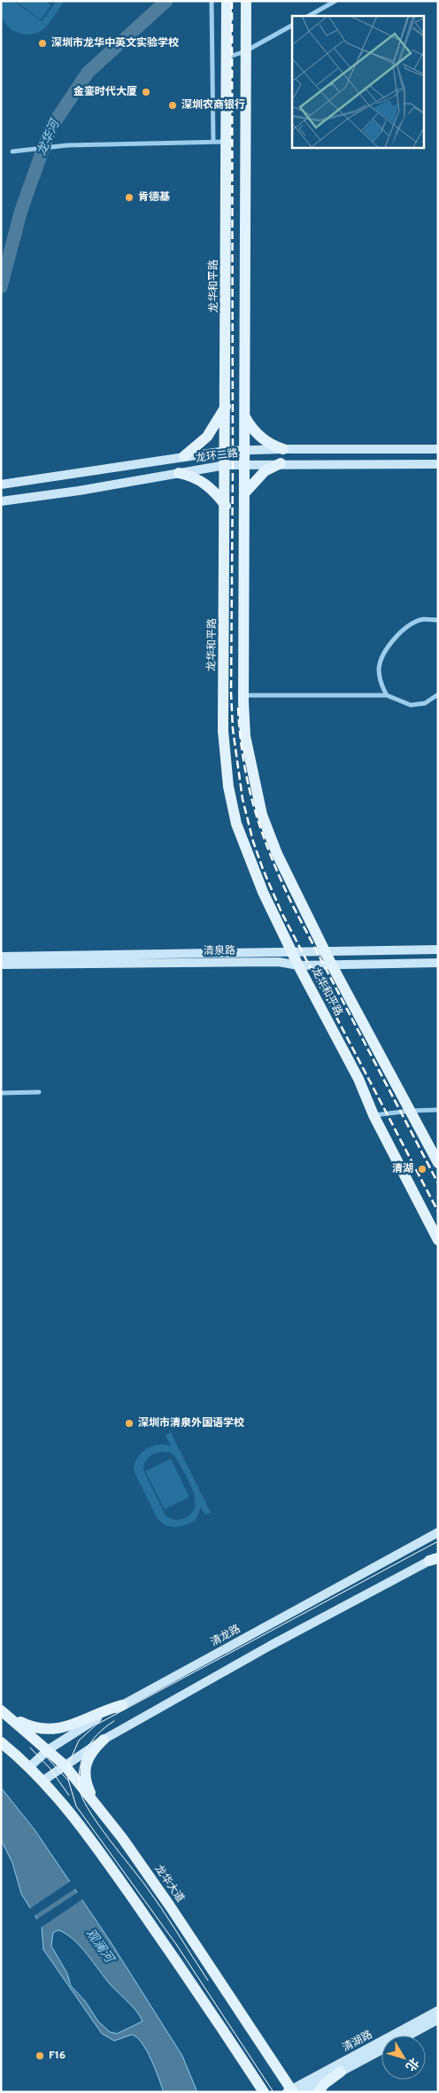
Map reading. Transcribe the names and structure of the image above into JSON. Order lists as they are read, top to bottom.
{
  "streets": {
    "main road": [
      "龙华和平路",
      "龙环二路",
      "清泉路",
      "清龙路",
      "龙华大道",
      "清湖路"
    ]
  },
  "crossings": [
    ["龙华和平路", "龙环二路"],
    ["龙华和平路", "清泉路"],
    ["清龙路", "龙华大道"],
    ["龙华大道", "清湖路"]
  ],
  "water": ["龙华河", "观澜河"],
  "places": [
    "深圳市龙华中英文实验学校",
    "金銮时代大厦",
    "深圳农商银行",
    "肯德基",
    "清湖",
    "深圳市清泉外国语学校",
    "F16"
  ],
  "north": "bottom right"
}
